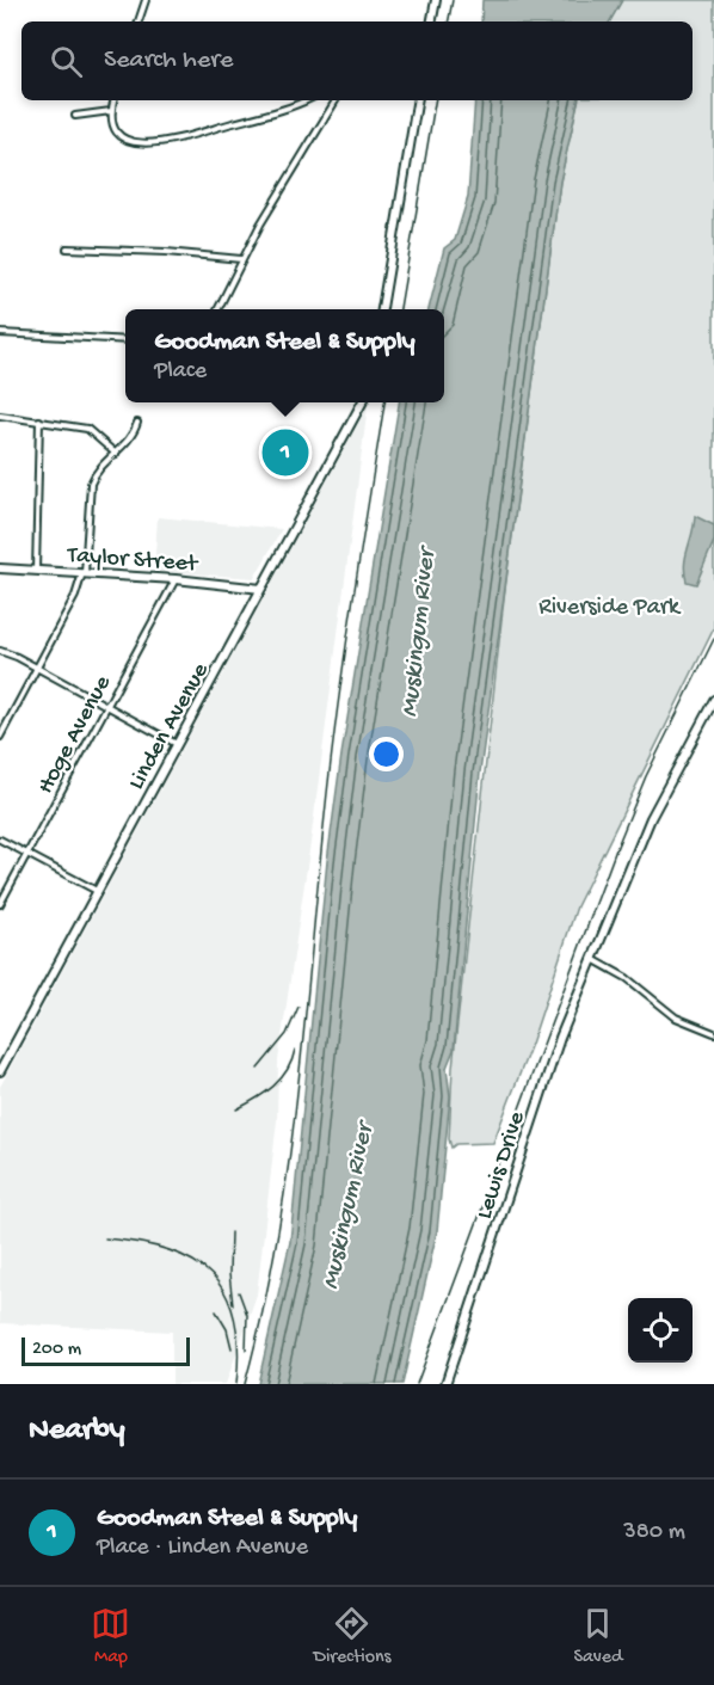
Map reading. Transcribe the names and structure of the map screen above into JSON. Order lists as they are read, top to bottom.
{
  "streets": {
    "street": [
      "Taylor Street",
      "Linden Avenue",
      "Hoge Avenue",
      "Lewis Drive"
    ]
  },
  "crossings": [
    ["Taylor Street", "Linden Avenue"],
    ["Taylor Street", "Hoge Avenue"]
  ],
  "water": ["Muskingum River"],
  "parks": ["Riverside Park"],
  "scale_bar": "200 m",
  "page": {
    "search": "Search here",
    "popup": ["Goodman Steel & Supply", "Place"],
    "pins": "1",
    "scale": "200 m",
    "heading": "Nearby",
    "list": [
      {
        "mark": "1",
        "name": "Goodman Steel & Supply",
        "note": "Place · Linden Avenue",
        "value": "380 m"
      }
    ],
    "nav": ["Map", "Directions", "Saved"]
  }
}
